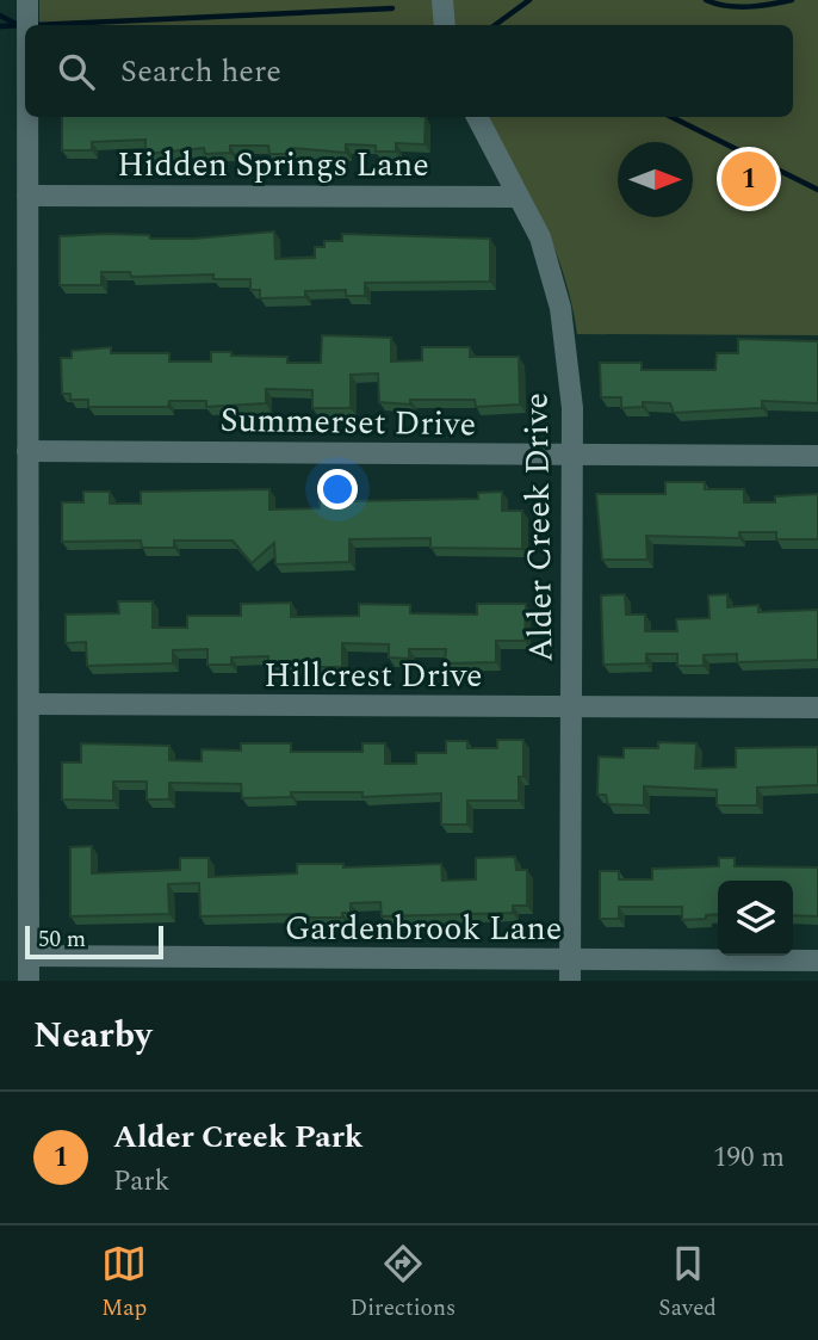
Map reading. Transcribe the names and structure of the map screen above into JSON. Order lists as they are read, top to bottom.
{
  "streets": {
    "street": [
      "Hidden Springs Lane",
      "Summerset Drive",
      "Alder Creek Drive",
      "Hillcrest Drive",
      "Gardenbrook Lane"
    ]
  },
  "crossings": [
    ["Hidden Springs Lane", "Alder Creek Drive"],
    ["Summerset Drive", "Alder Creek Drive"],
    ["Alder Creek Drive", "Hillcrest Drive"],
    ["Alder Creek Drive", "Gardenbrook Lane"]
  ],
  "scale_bar": "50 m",
  "north": "right",
  "page": {
    "search": "Search here",
    "pins": "1",
    "scale": "50 m",
    "heading": "Nearby",
    "list": [
      {
        "mark": "1",
        "name": "Alder Creek Park",
        "note": "Park",
        "value": "190 m"
      }
    ],
    "nav": ["Map", "Directions", "Saved"]
  }
}
